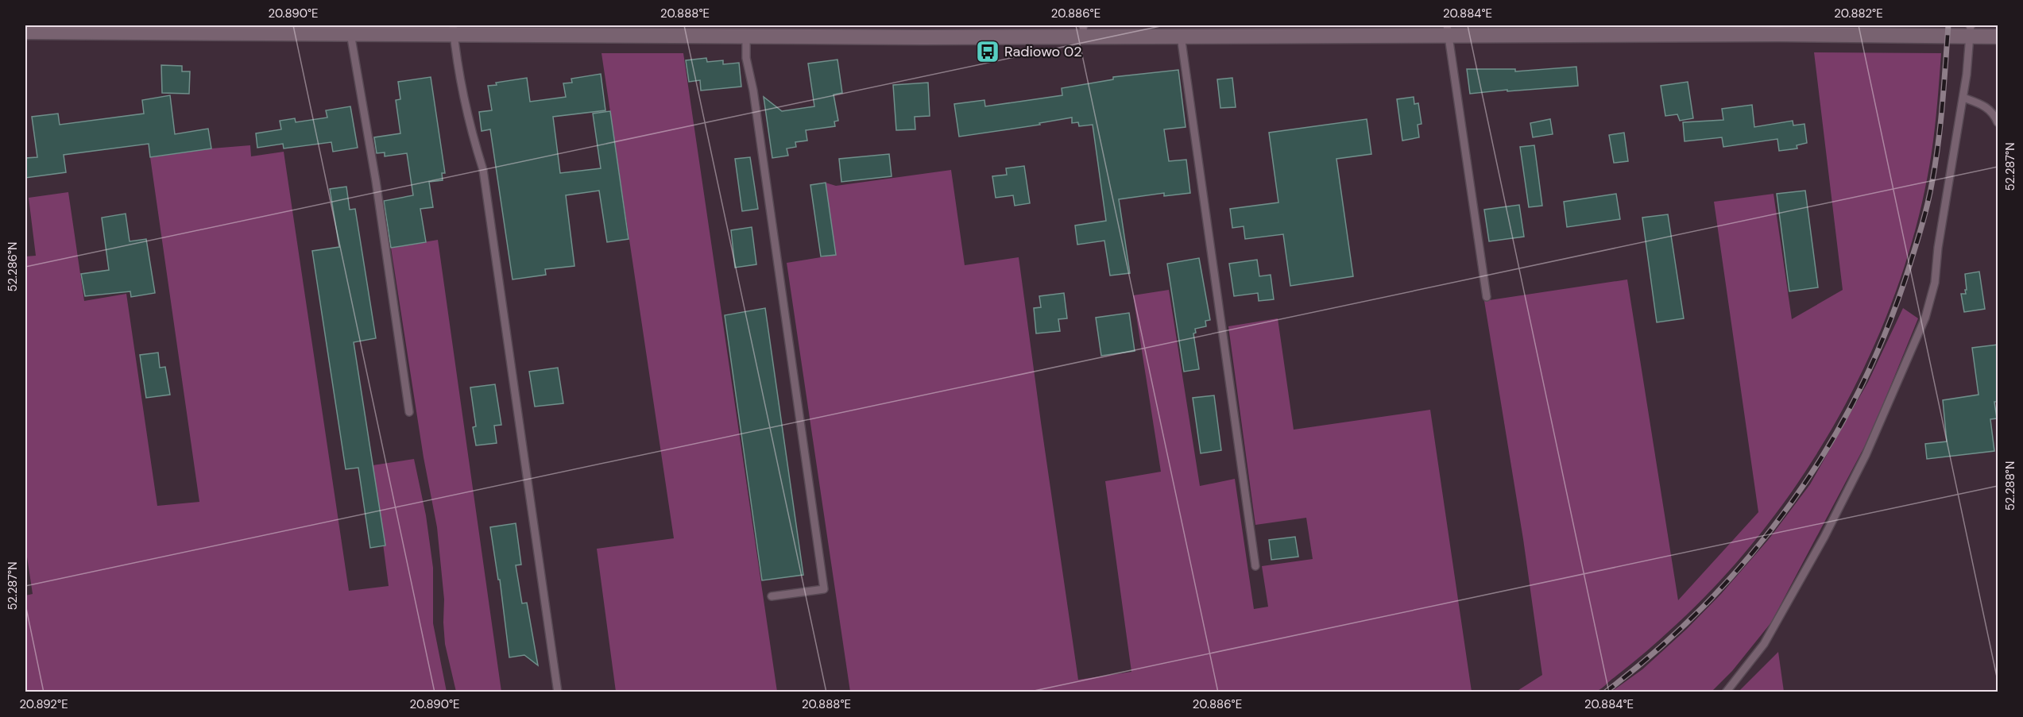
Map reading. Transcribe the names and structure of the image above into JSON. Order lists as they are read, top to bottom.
{
  "places": {
    "bus stop": ["Radiowo 02"]
  },
  "coordinates": [
    "20.890°E",
    "20.888°E",
    "20.886°E",
    "20.884°E",
    "20.882°E",
    "52.287°N",
    "52.286°N",
    "52.288°N",
    "20.892°E"
  ]
}
